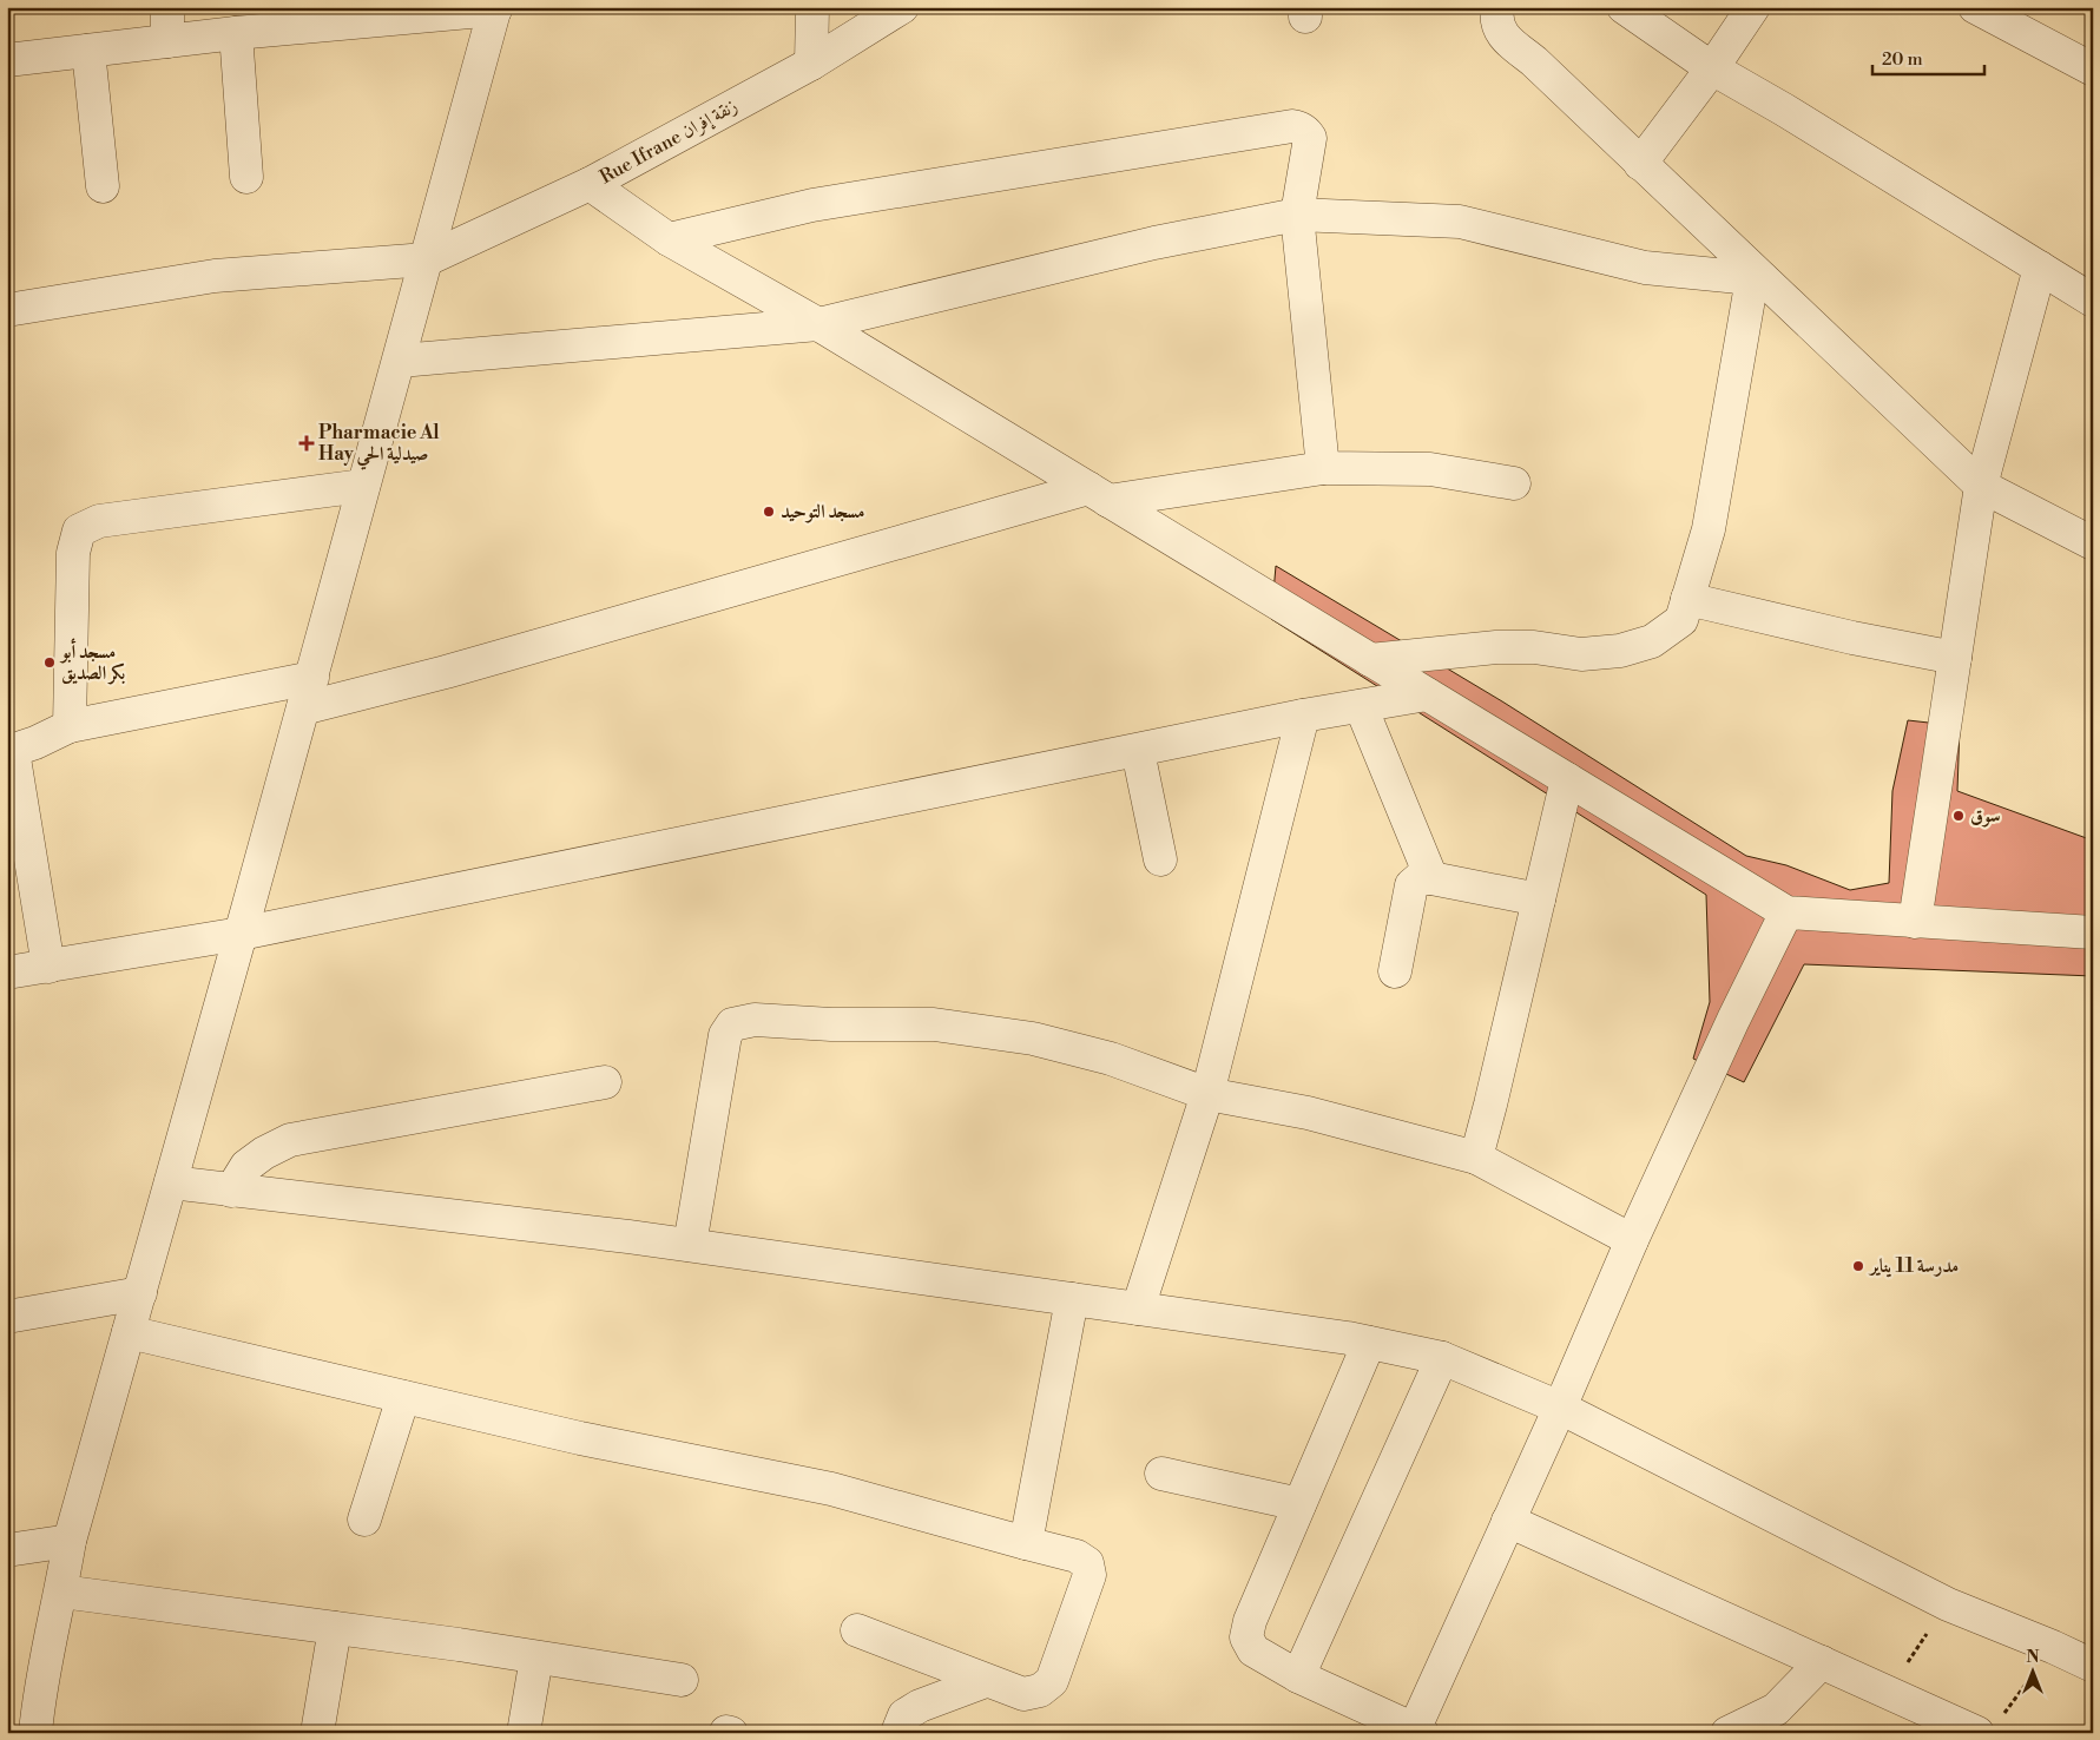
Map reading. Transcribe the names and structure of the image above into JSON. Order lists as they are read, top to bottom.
{
  "streets": {
    "street": ["Rue Ifrane زنقة إفران"]
  },
  "places": {
    "health": ["Pharmacie Al Hay صيدلية الحي"],
    "other": [
      "مسجد التوحيد",
      "مسجد أبو بكر الصديق",
      "سوق",
      "مدرسة 11 يناير"
    ]
  },
  "scale_bar": "20 m",
  "north": "top"
}
